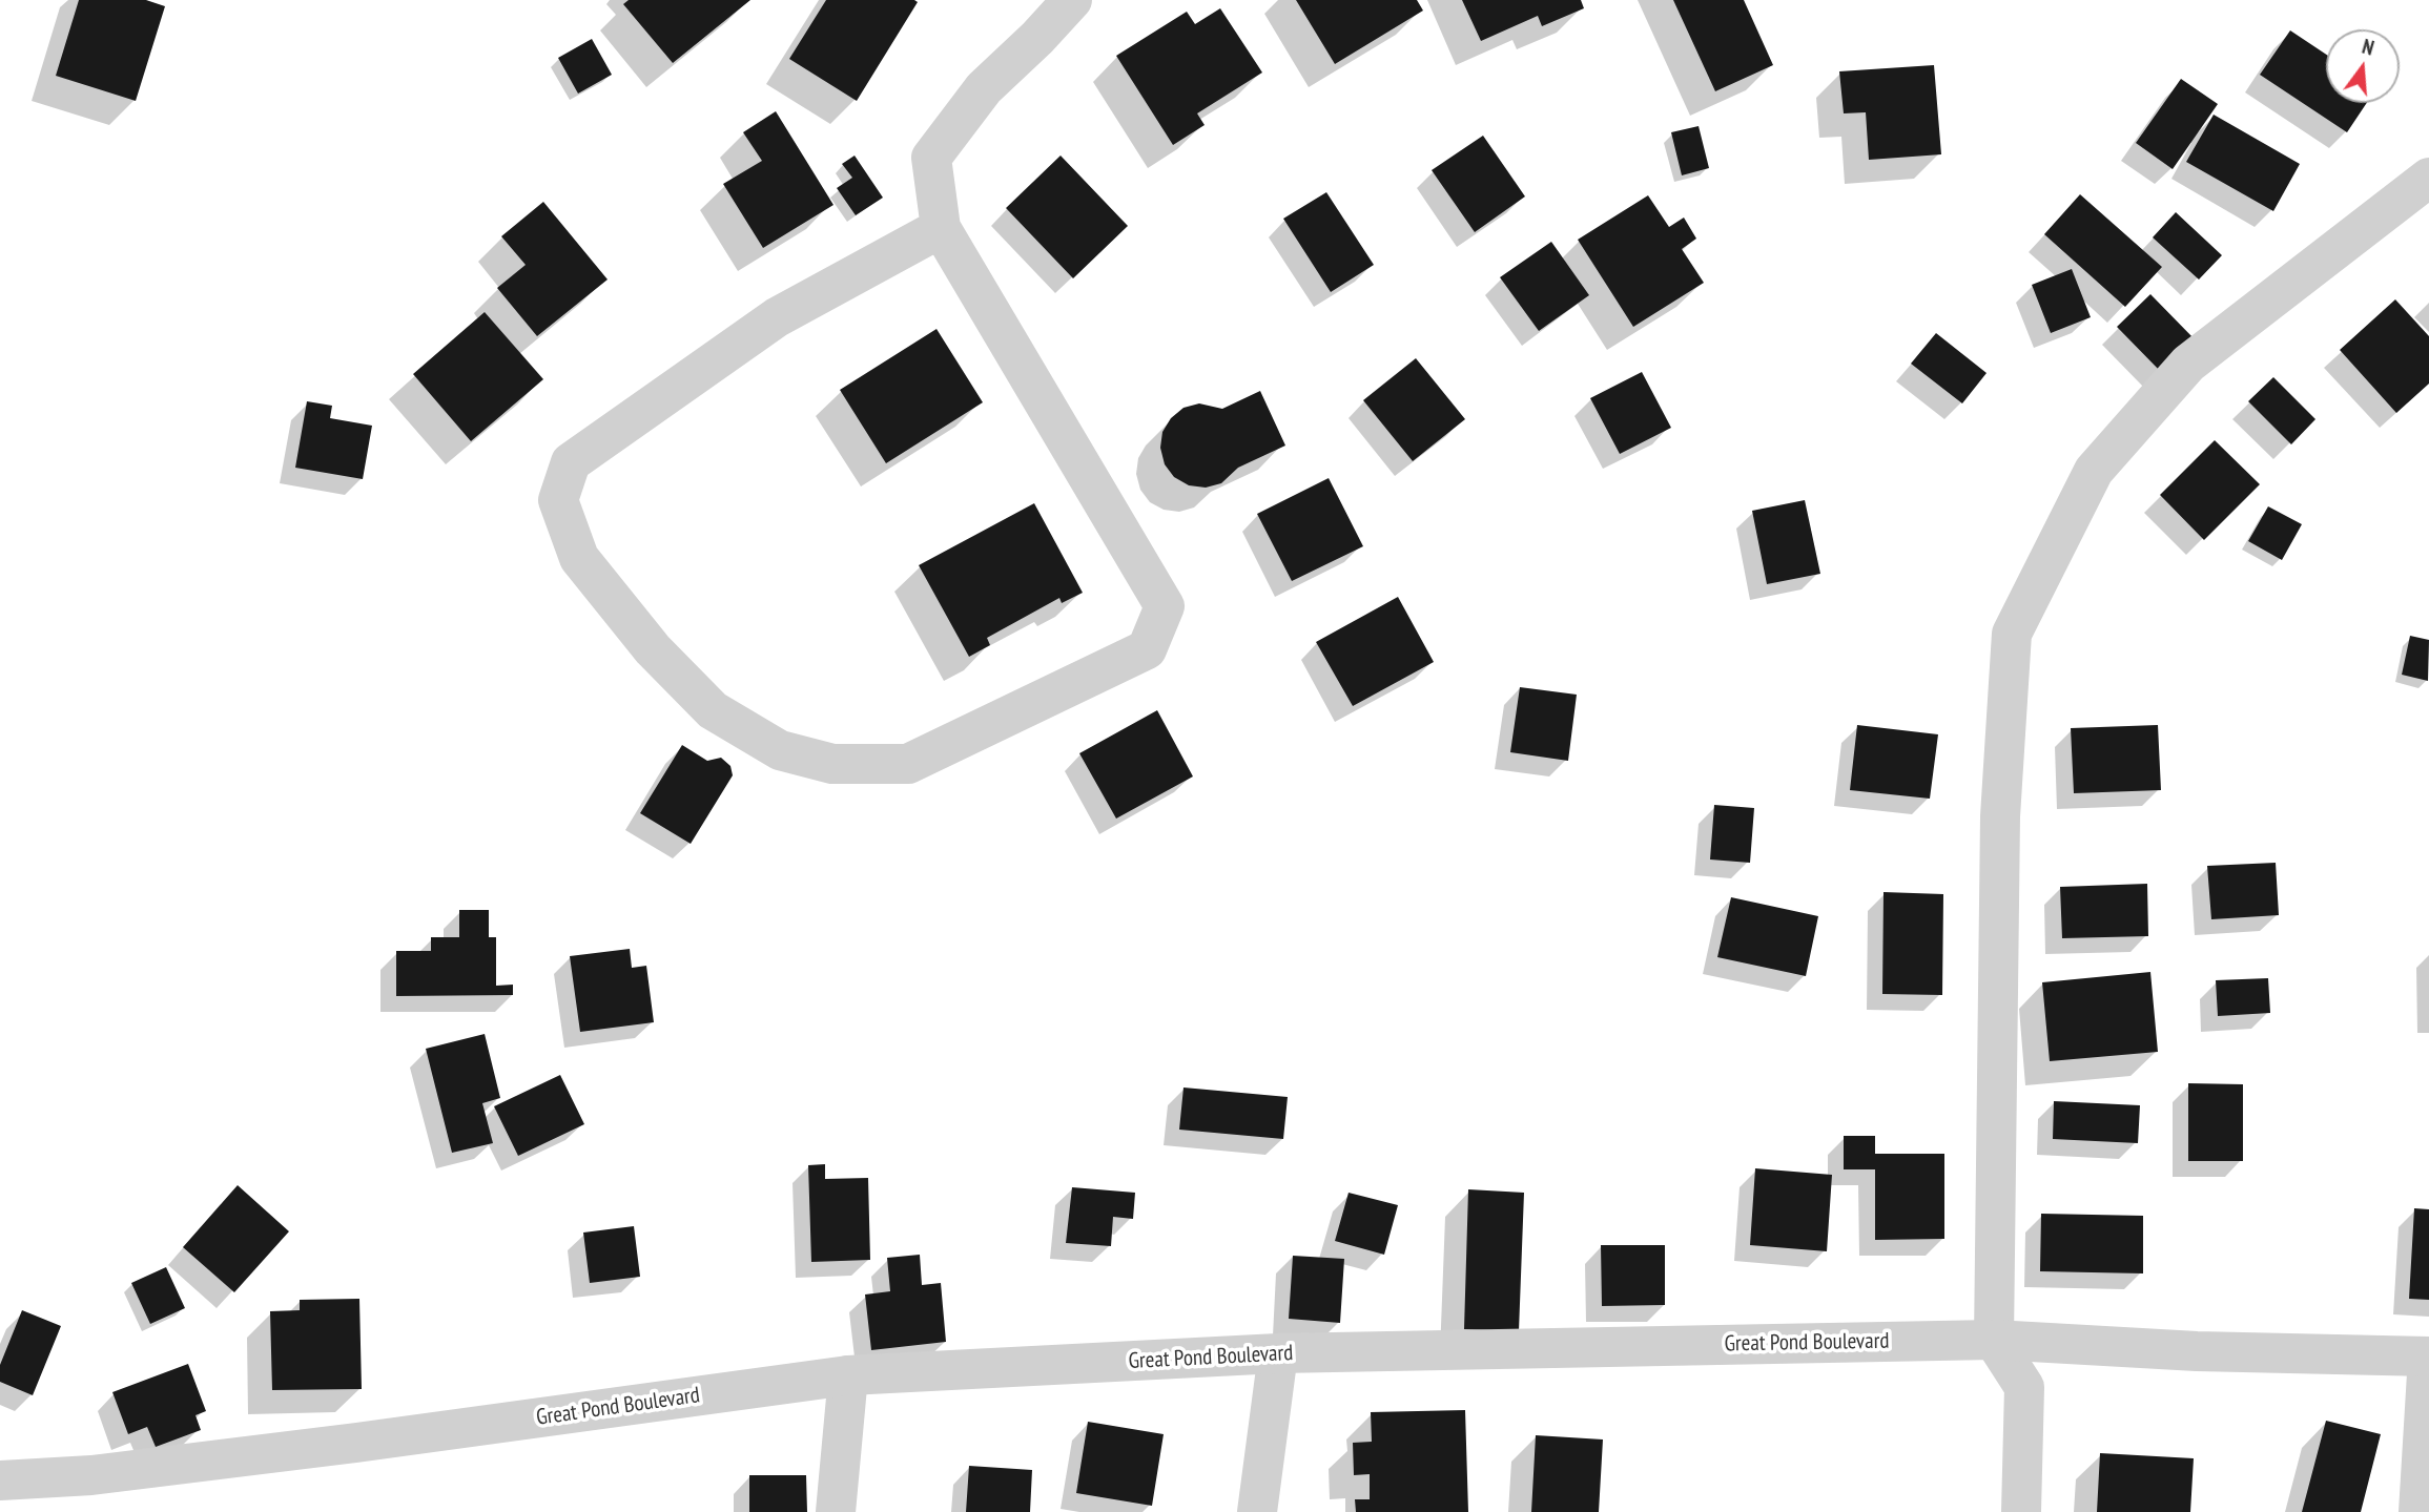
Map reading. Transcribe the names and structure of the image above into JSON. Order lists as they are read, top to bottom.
{
  "streets": {
    "street": ["Great Pond Boulevard"]
  },
  "north": "top"
}
